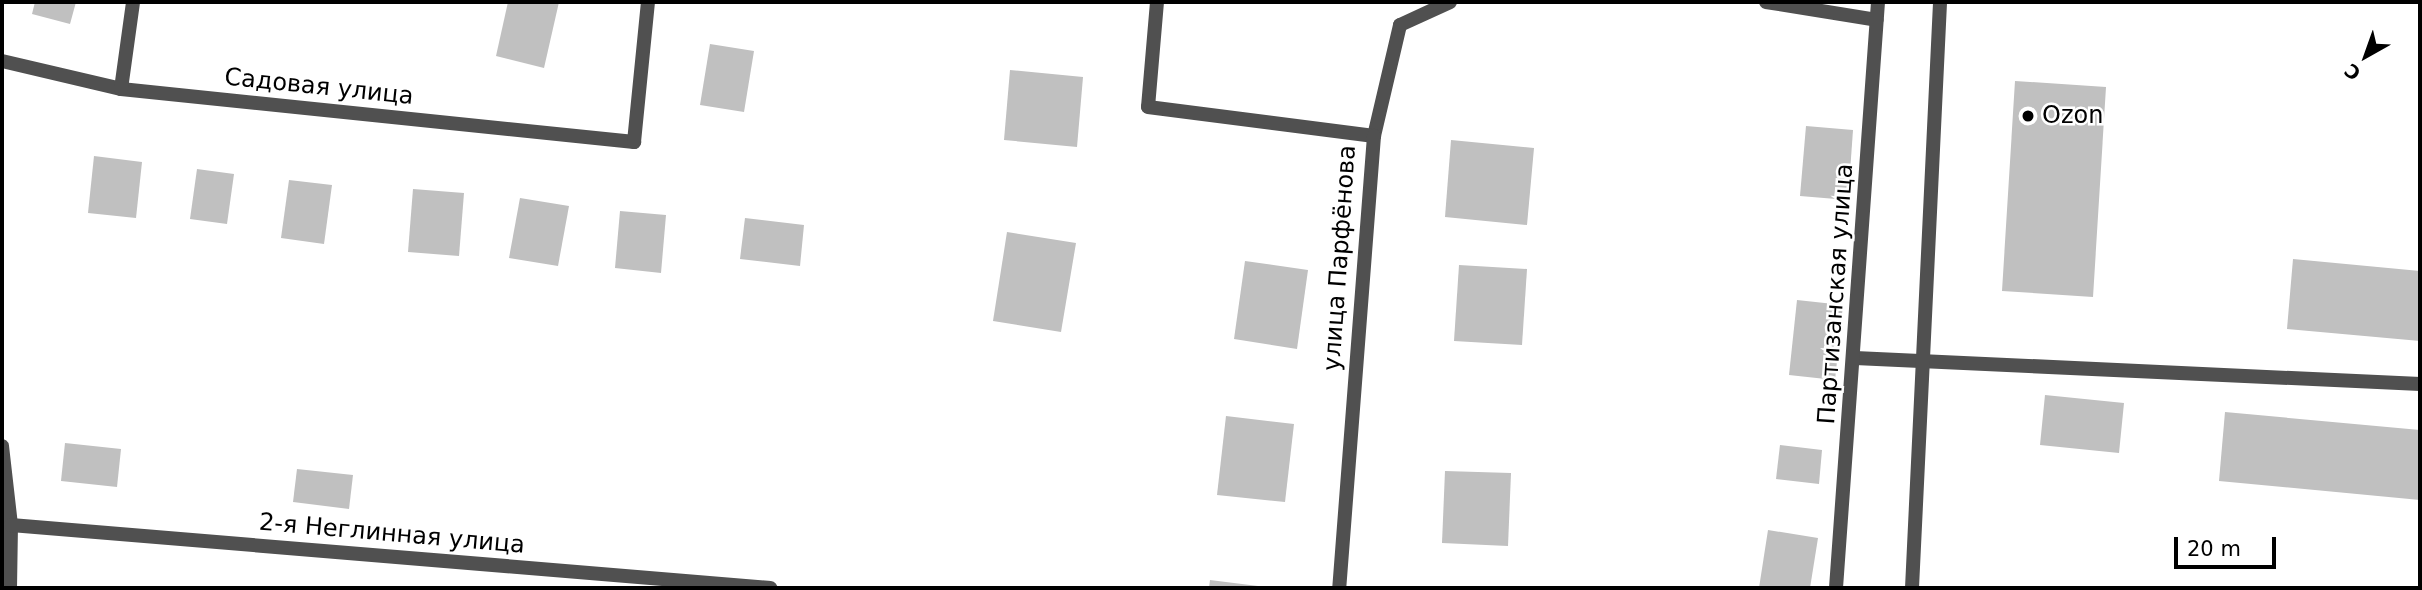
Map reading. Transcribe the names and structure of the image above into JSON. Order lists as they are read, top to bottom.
{
  "streets": {
    "street": [
      "Садовая улица",
      "улица Парфёнова",
      "Партизанская улица",
      "2-я Неглинная улица"
    ]
  },
  "places": ["Ozon"],
  "scale_bar": "20 m",
  "north": "bottom left"
}
